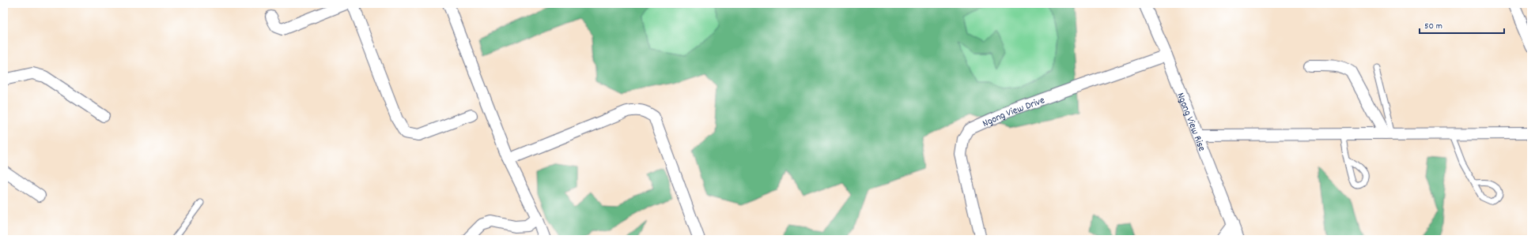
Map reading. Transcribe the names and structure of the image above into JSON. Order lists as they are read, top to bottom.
{
  "streets": {
    "street": ["Ngong View Drive", "Ngong View Rise"]
  },
  "crossings": [
    ["Ngong View Drive", "Ngong View Rise"]
  ],
  "scale_bar": "50 m"
}
